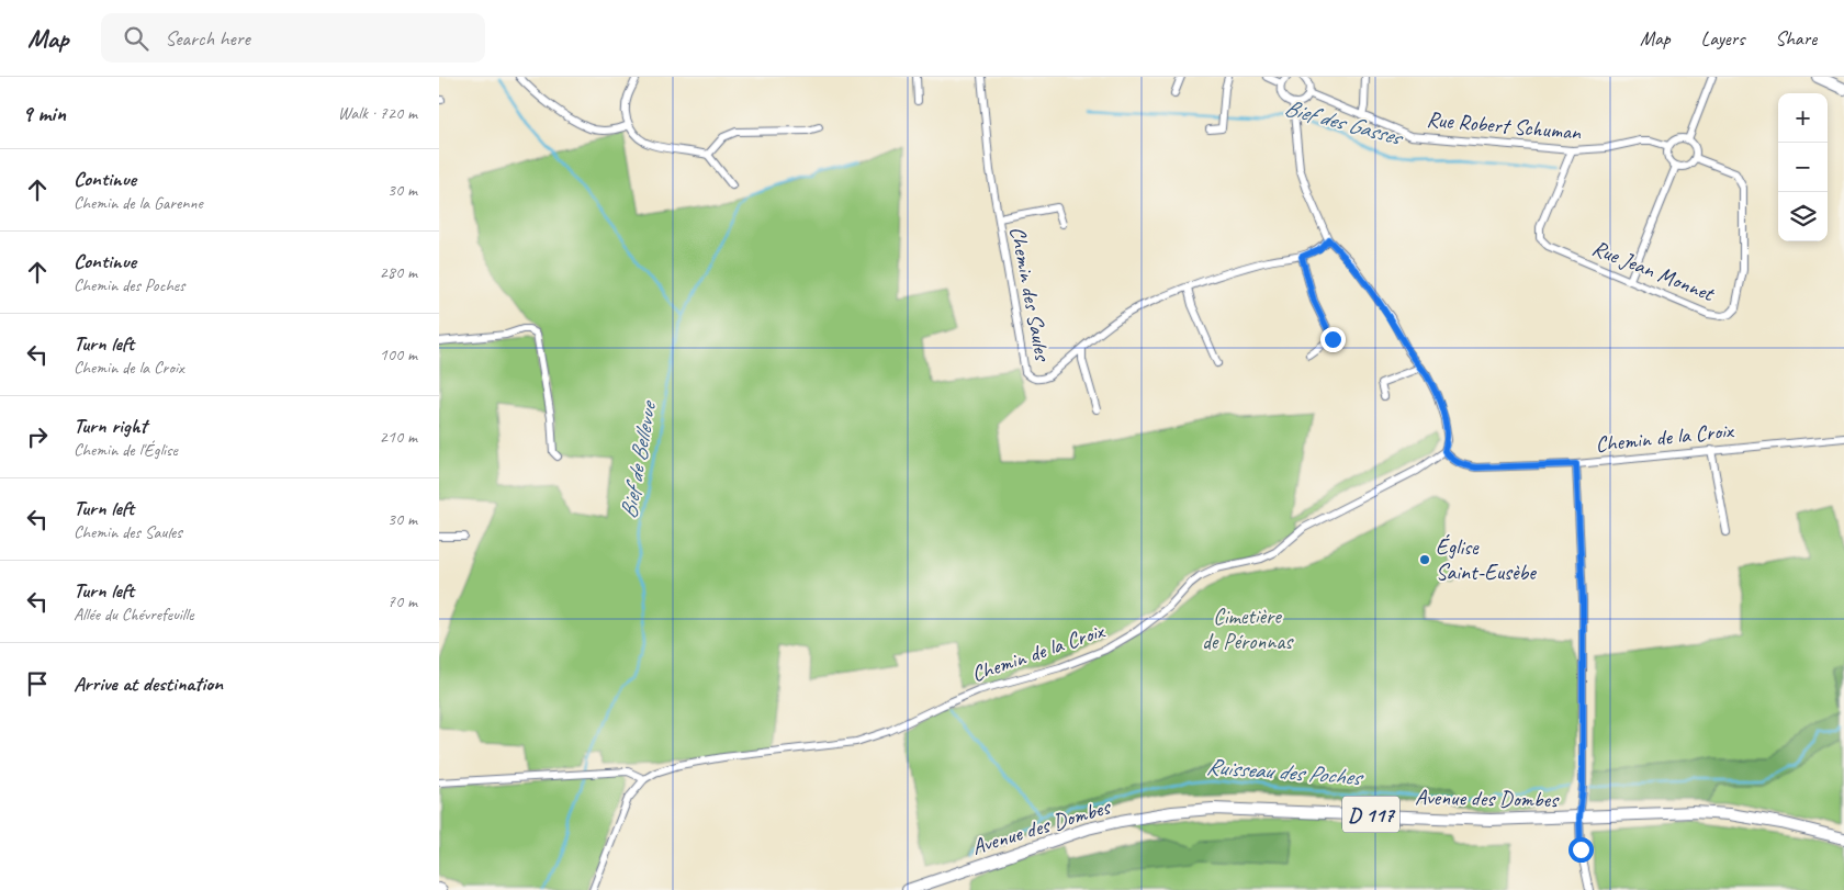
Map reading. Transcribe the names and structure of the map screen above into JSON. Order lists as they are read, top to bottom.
{
  "streets": {
    "main road": ["Avenue des Dombes", "D 117"],
    "street": [
      "Rue Robert Schuman",
      "Rue Jean Monnet",
      "Chemin des Saules",
      "Chemin de la Croix"
    ]
  },
  "crossings": [
    ["Rue Robert Schuman", "Rue Jean Monnet"]
  ],
  "water": ["Bief des Gasses", "Bief de Bellevue", "Ruisseau des Poches"],
  "parks": ["Cimetière de Péronnas"],
  "places": ["Église Saint-Eusèbe"],
  "page": {
    "header": "Map",
    "search": "Search here",
    "nav": ["Map", "Layers", "Share"],
    "heading": ["9 min", "Walk · 720 m"],
    "map_buttons": ["+", "−"],
    "list": [
      ["Continue", "Chemin de la Garenne", "30 m"],
      ["Continue", "Chemin des Poches", "280 m"],
      ["Turn left", "Chemin de la Croix", "100 m"],
      ["Turn right", "Chemin de l'Église", "210 m"],
      ["Turn left", "Chemin des Saules", "30 m"],
      ["Turn left", "Allée du Chévrefeuille", "70 m"],
      "Arrive at destination"
    ]
  }
}
